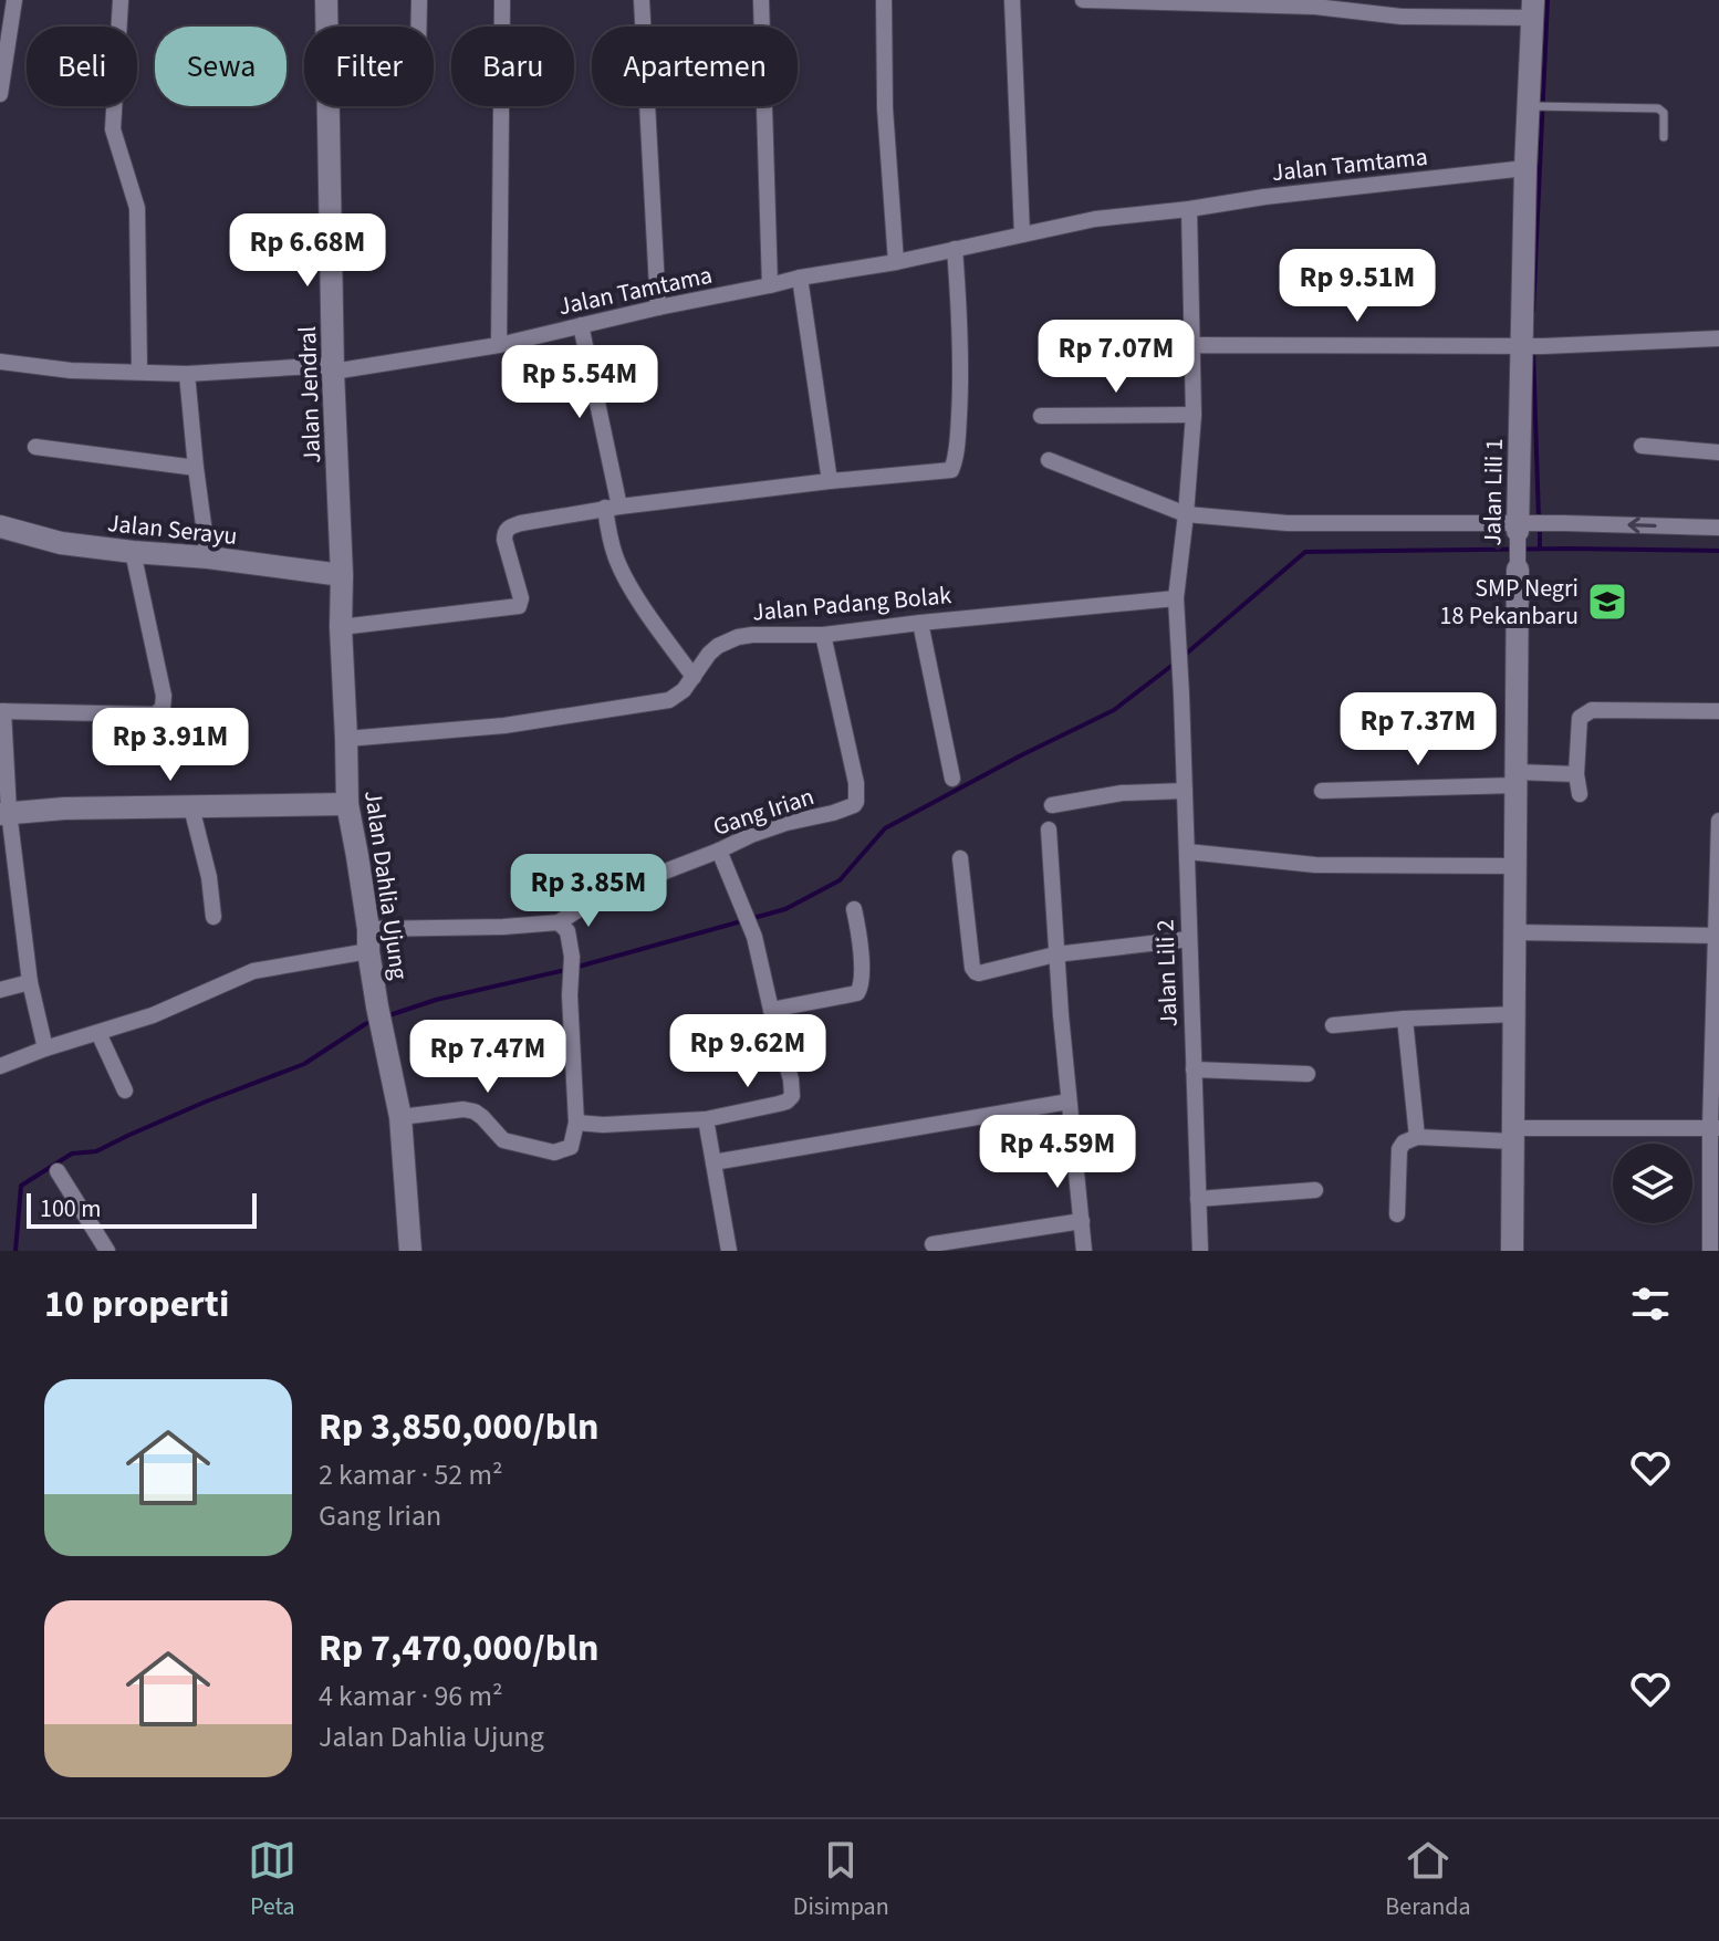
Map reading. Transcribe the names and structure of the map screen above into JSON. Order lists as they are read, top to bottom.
{
  "streets": {
    "street": [
      "Jalan Tamtama",
      "Jalan Jendral",
      "Jalan Lili 1",
      "Jalan Serayu",
      "Jalan Padang Bolak",
      "Gang Irian",
      "Jalan Dahlia Ujung",
      "Jalan Lili 2"
    ]
  },
  "crossings": [
    ["Jalan Tamtama", "Jalan Jendral"],
    ["Jalan Tamtama", "Jalan Lili 1"],
    ["Jalan Jendral", "Jalan Serayu"],
    ["Jalan Jendral", "Jalan Dahlia Ujung"],
    ["Jalan Serayu", "Jalan Dahlia Ujung"],
    ["Jalan Padang Bolak", "Gang Irian"],
    ["Jalan Padang Bolak", "Jalan Dahlia Ujung"],
    ["Jalan Padang Bolak", "Jalan Lili 2"],
    ["Gang Irian", "Jalan Dahlia Ujung"]
  ],
  "places": {
    "school or university": ["SMP Negri 18 Pekanbaru"]
  },
  "scale_bar": "100 m",
  "page": {
    "chip": [
      "Beli",
      "Sewa",
      "Filter",
      "Baru",
      "Apartemen"
    ],
    "price": [
      "Rp 6.68M",
      "Rp 9.51M",
      "Rp 7.07M",
      "Rp 5.54M",
      "Rp 7.37M",
      "Rp 3.91M",
      "Rp 3.85M",
      "Rp 9.62M",
      "Rp 7.47M",
      "Rp 4.59M"
    ],
    "scale": "100 m",
    "heading": "10 properti",
    "list": [
      {
        "name": "Rp 3,850,000/bln",
        "note": "2 kamar · 52 m² · Gang Irian"
      },
      {
        "name": "Rp 7,470,000/bln",
        "note": "4 kamar · 96 m² · Jalan Dahlia Ujung"
      }
    ],
    "tabs": ["Peta", "Disimpan", "Beranda"]
  }
}
